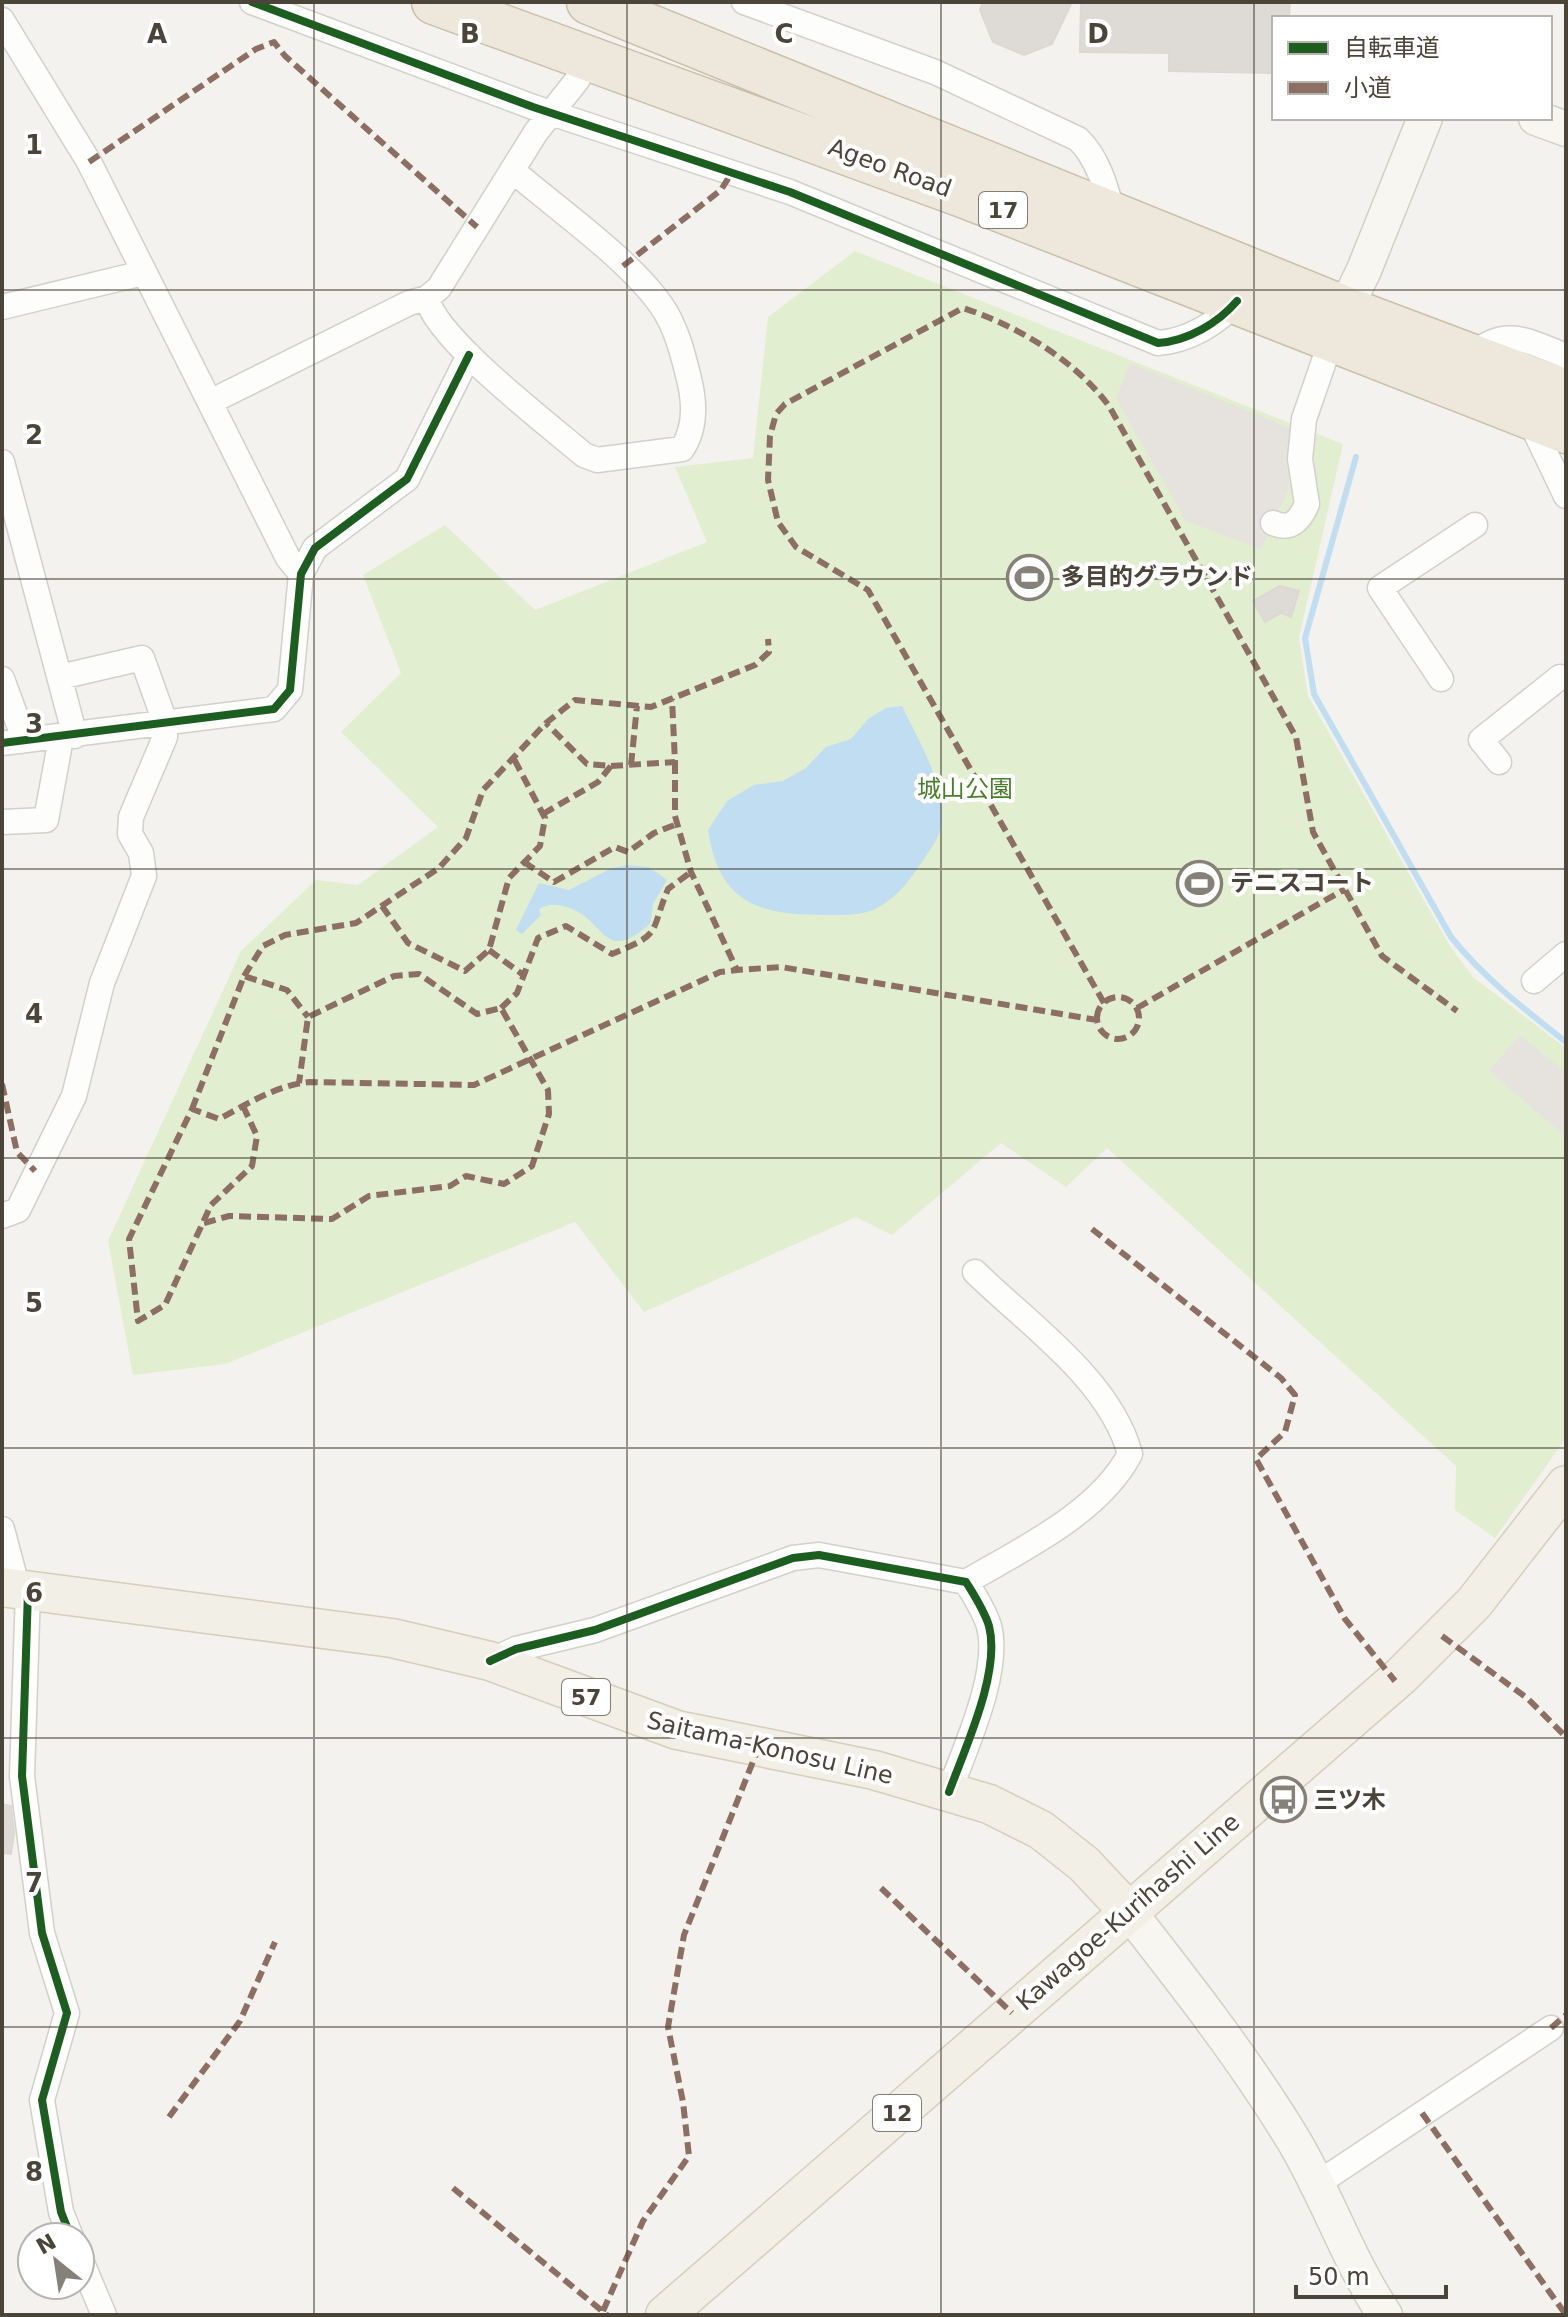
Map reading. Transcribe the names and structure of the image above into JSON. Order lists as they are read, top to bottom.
{
  "streets": {
    "highway": ["Ageo Road", "17"],
    "main road": [
      "57",
      "Saitama-Konosu Line",
      "Kawagoe-Kurihashi Line",
      "12"
    ]
  },
  "crossings": [
    ["Saitama-Konosu Line", "Kawagoe-Kurihashi Line"]
  ],
  "parks": ["城山公園"],
  "places": {
    "sports": ["多目的グラウンド", "テニスコート"],
    "bus stop": ["三ツ木"]
  },
  "legend": ["自転車道", "小道"],
  "scale_bar": "50 m",
  "north": "top left",
  "grid": {
    "columns": [
      "A",
      "B",
      "C",
      "D"
    ],
    "rows": [
      "1",
      "2",
      "3",
      "4",
      "5",
      "6",
      "7",
      "8"
    ]
  }
}
